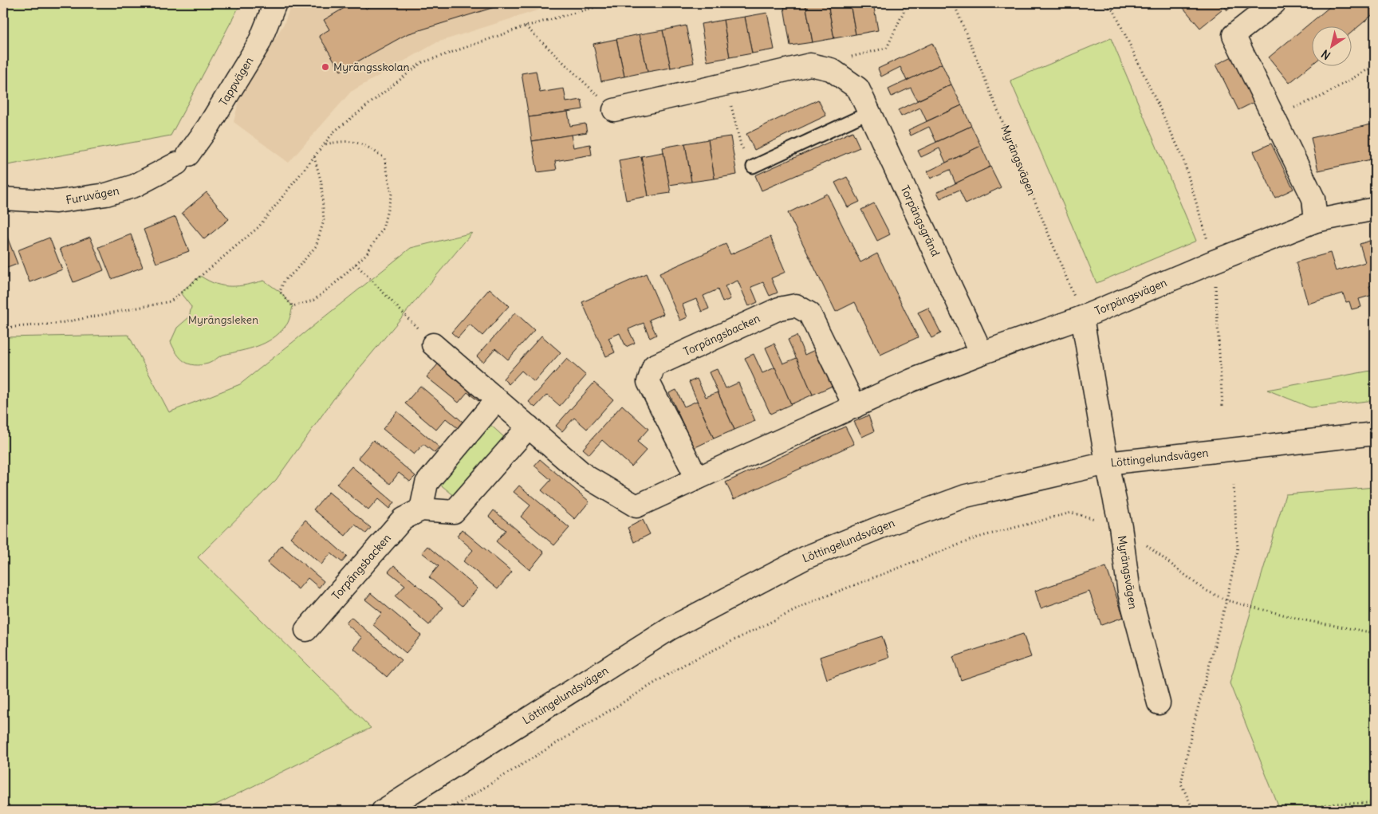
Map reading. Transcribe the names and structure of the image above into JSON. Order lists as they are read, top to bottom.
{
  "streets": {
    "street": [
      "Tappvägen",
      "Myrängsvägen",
      "Furuvägen",
      "Torpängsgränd",
      "Torpängsvägen",
      "Torpängsbacken",
      "Löttingelundsvägen"
    ]
  },
  "crossings": [
    ["Tappvägen", "Furuvägen"],
    ["Myrängsvägen", "Torpängsvägen"],
    ["Myrängsvägen", "Löttingelundsvägen"],
    ["Torpängsvägen", "Löttingelundsvägen"]
  ],
  "parks": ["Myrängsleken"],
  "places": ["Myrängsskolan"],
  "north": "bottom left"
}
